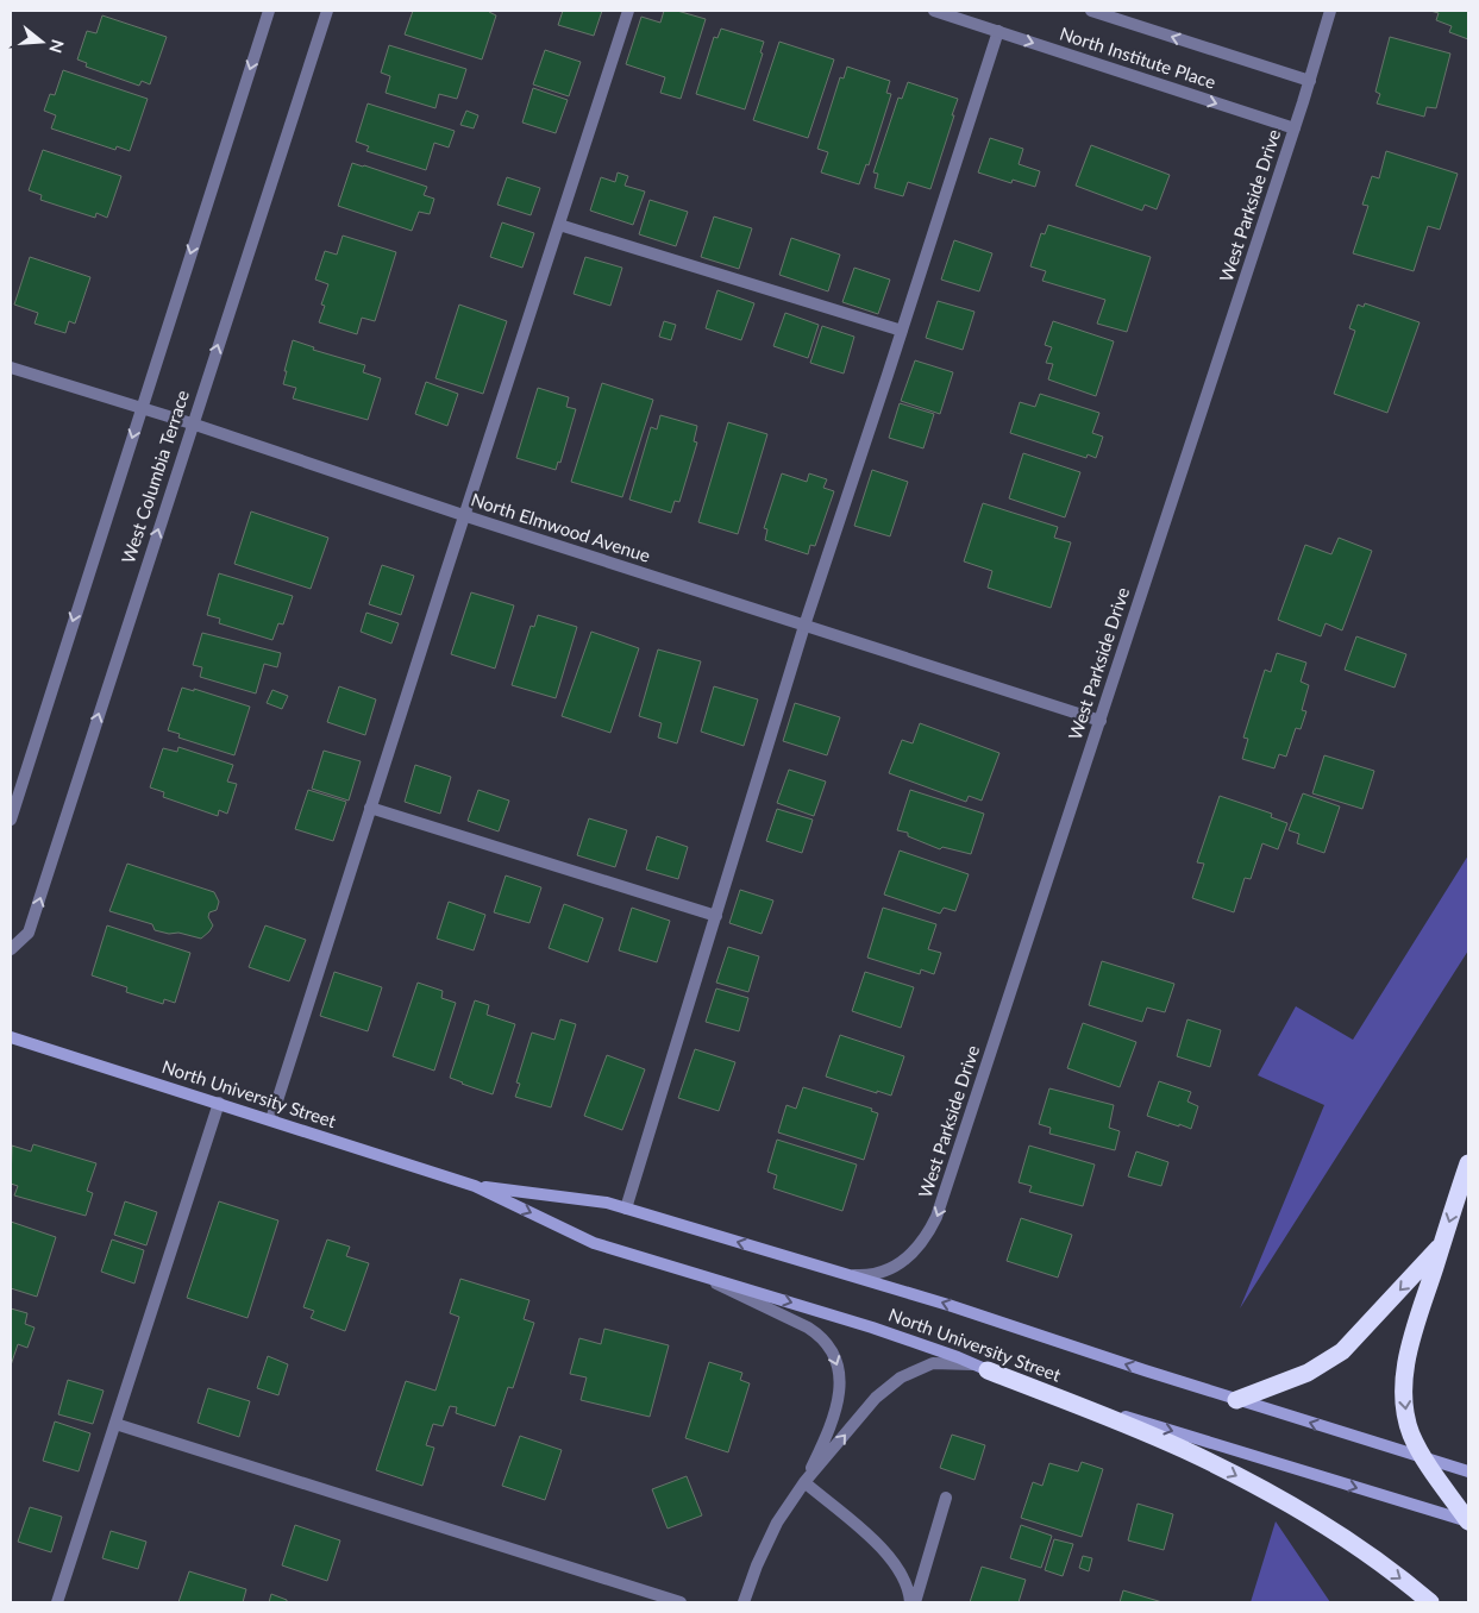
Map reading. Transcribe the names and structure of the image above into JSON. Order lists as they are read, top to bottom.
{
  "streets": {
    "main road": ["North University Street"],
    "street": [
      "North Institute Place",
      "West Parkside Drive",
      "West Columbia Terrace",
      "North Elmwood Avenue"
    ]
  },
  "crossings": [
    ["North Institute Place", "West Parkside Drive"],
    ["West Parkside Drive", "North Elmwood Avenue"],
    ["West Parkside Drive", "North University Street"],
    ["West Columbia Terrace", "North Elmwood Avenue"]
  ],
  "one_way": ["West Parkside Drive"],
  "north": "right"
}
